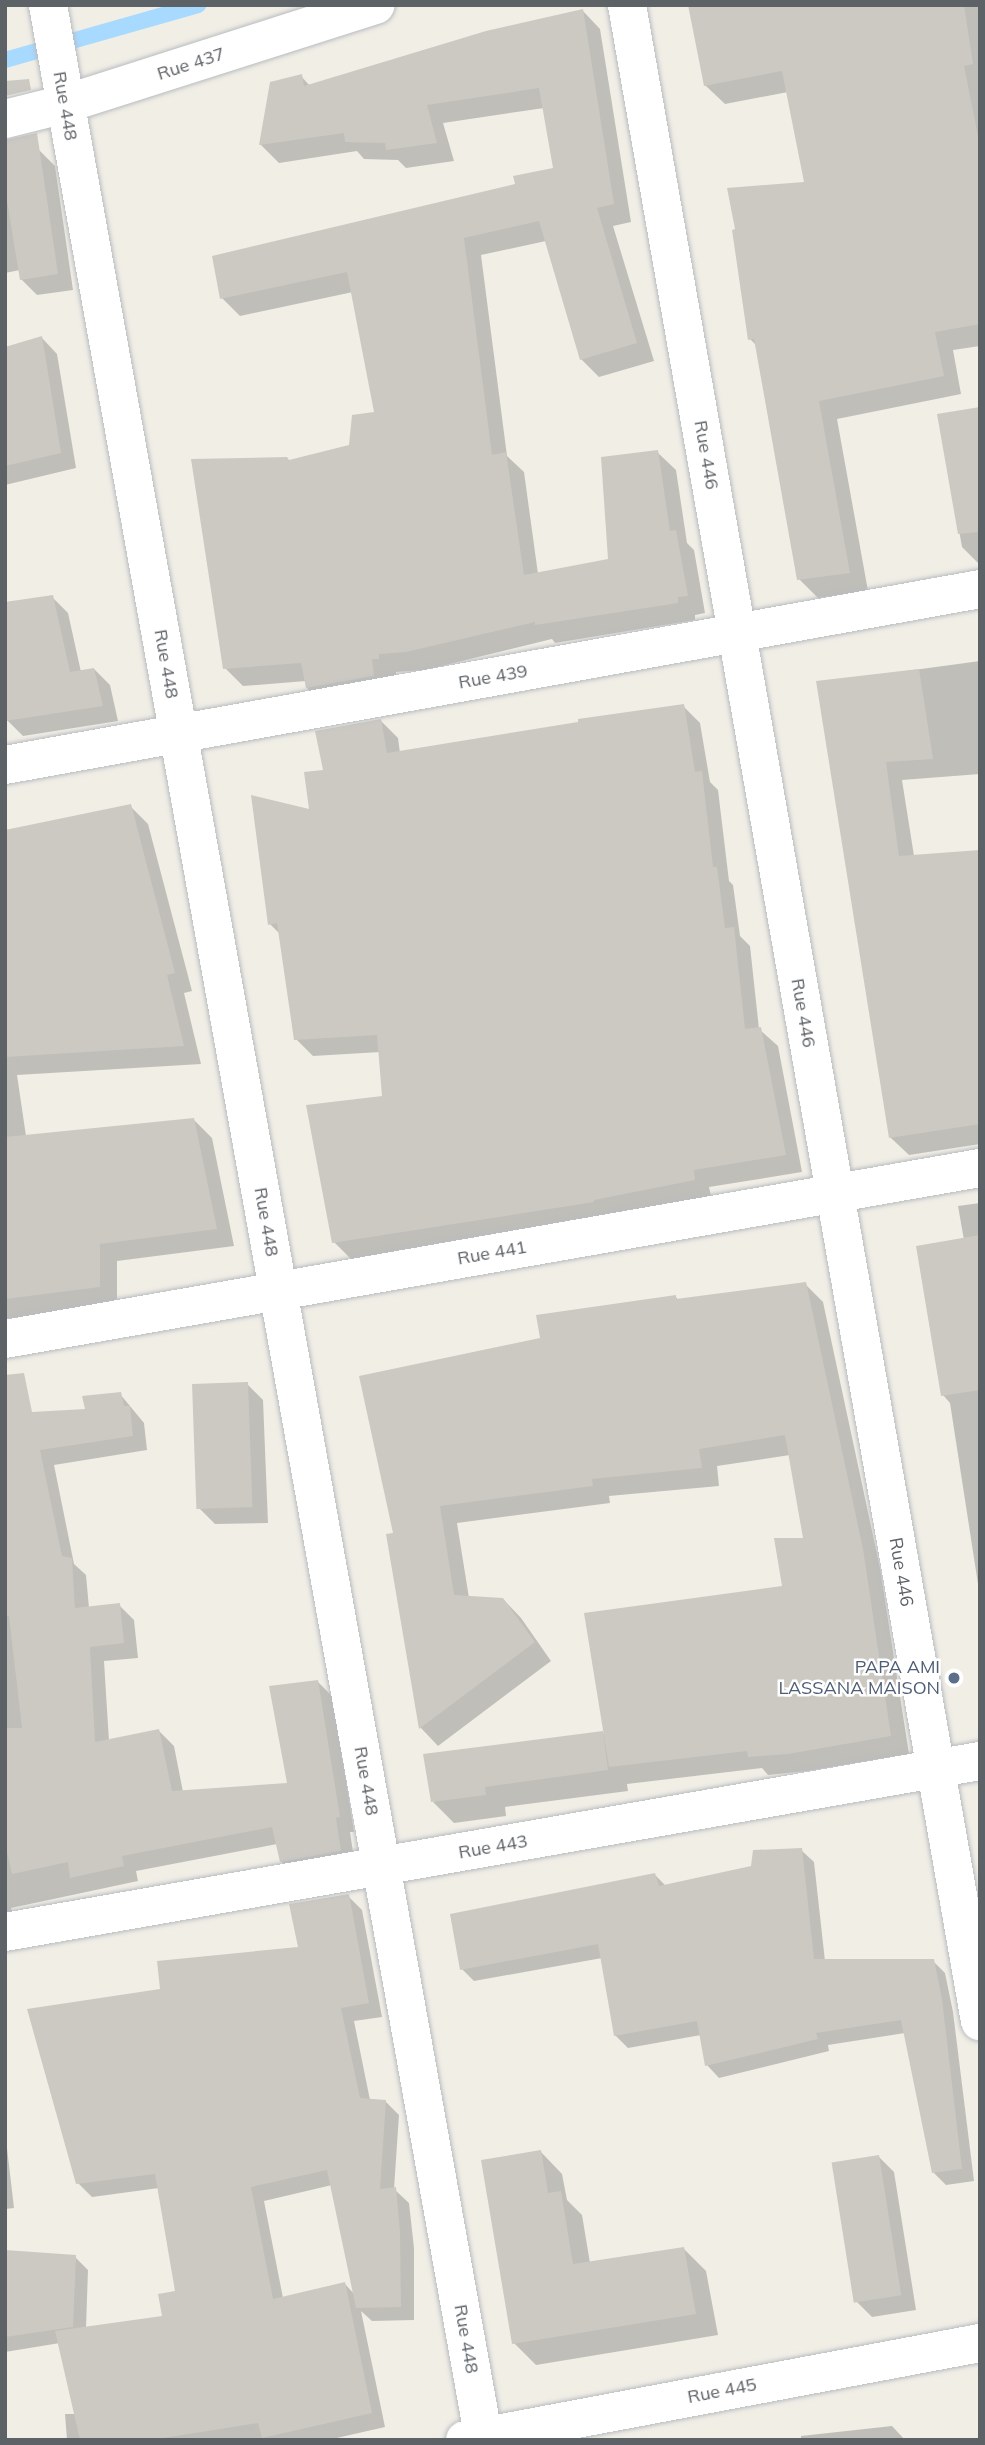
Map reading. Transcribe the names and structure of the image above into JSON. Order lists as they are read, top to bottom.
{
  "streets": {
    "street": [
      "Rue 437",
      "Rue 448",
      "Rue 446",
      "Rue 439",
      "Rue 441",
      "Rue 443",
      "Rue 445"
    ]
  },
  "crossings": [
    ["Rue 437", "Rue 448"],
    ["Rue 448", "Rue 439"],
    ["Rue 448", "Rue 441"],
    ["Rue 448", "Rue 443"],
    ["Rue 448", "Rue 445"],
    ["Rue 446", "Rue 439"],
    ["Rue 446", "Rue 441"],
    ["Rue 446", "Rue 443"]
  ],
  "places": ["PAPA AMI LASSANA MAISON"]
}
